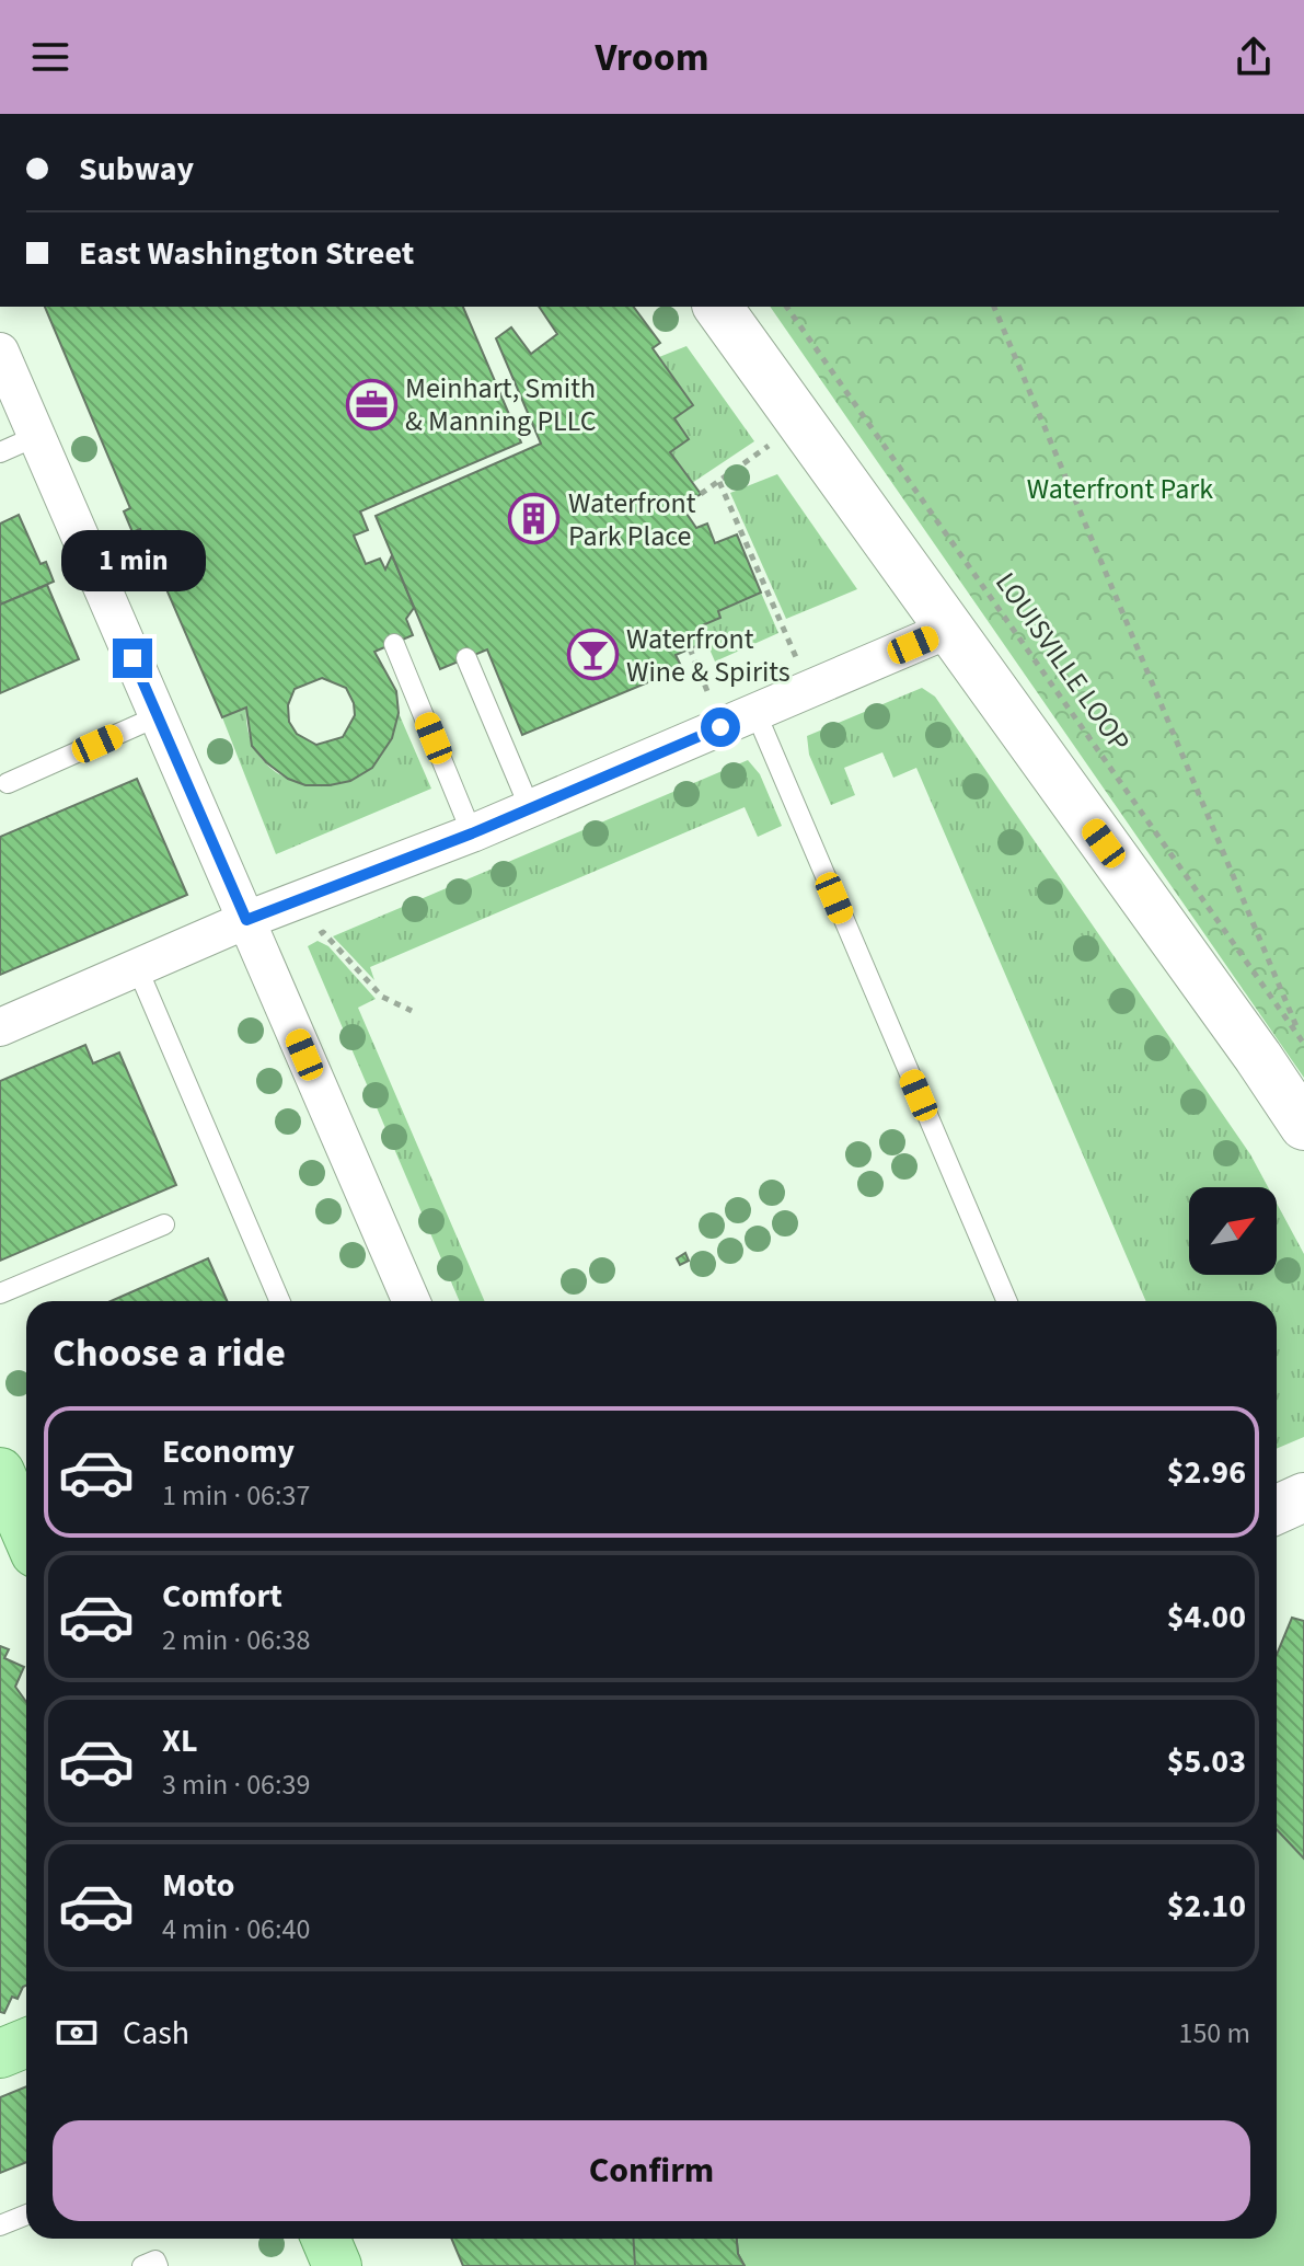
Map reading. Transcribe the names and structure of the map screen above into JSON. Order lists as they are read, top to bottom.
{
  "streets": {
    "path": ["LOUISVILLE LOOP"]
  },
  "parks": ["Waterfront Park"],
  "places": {
    "office": ["Meinhart, Smith & Manning PLLC"],
    "building": ["Waterfront Park Place"],
    "bar": ["Waterfront Wine & Spirits"]
  },
  "north": "top right",
  "page": {
    "header": "Vroom",
    "banner": ["Subway", "East Washington Street"],
    "bubble": "1 min",
    "heading": "Choose a ride",
    "list": [
      {
        "name": "Economy",
        "note": "1 min · 06:37",
        "value": "$2.96"
      },
      {
        "name": "Comfort",
        "note": "2 min · 06:38",
        "value": "$4.00"
      },
      {
        "name": "XL",
        "note": "3 min · 06:39",
        "value": "$5.03"
      },
      {
        "name": "Moto",
        "note": "4 min · 06:40",
        "value": "$2.10"
      }
    ],
    "pay": ["Cash", "150 m"],
    "buttons": "Confirm"
  }
}
